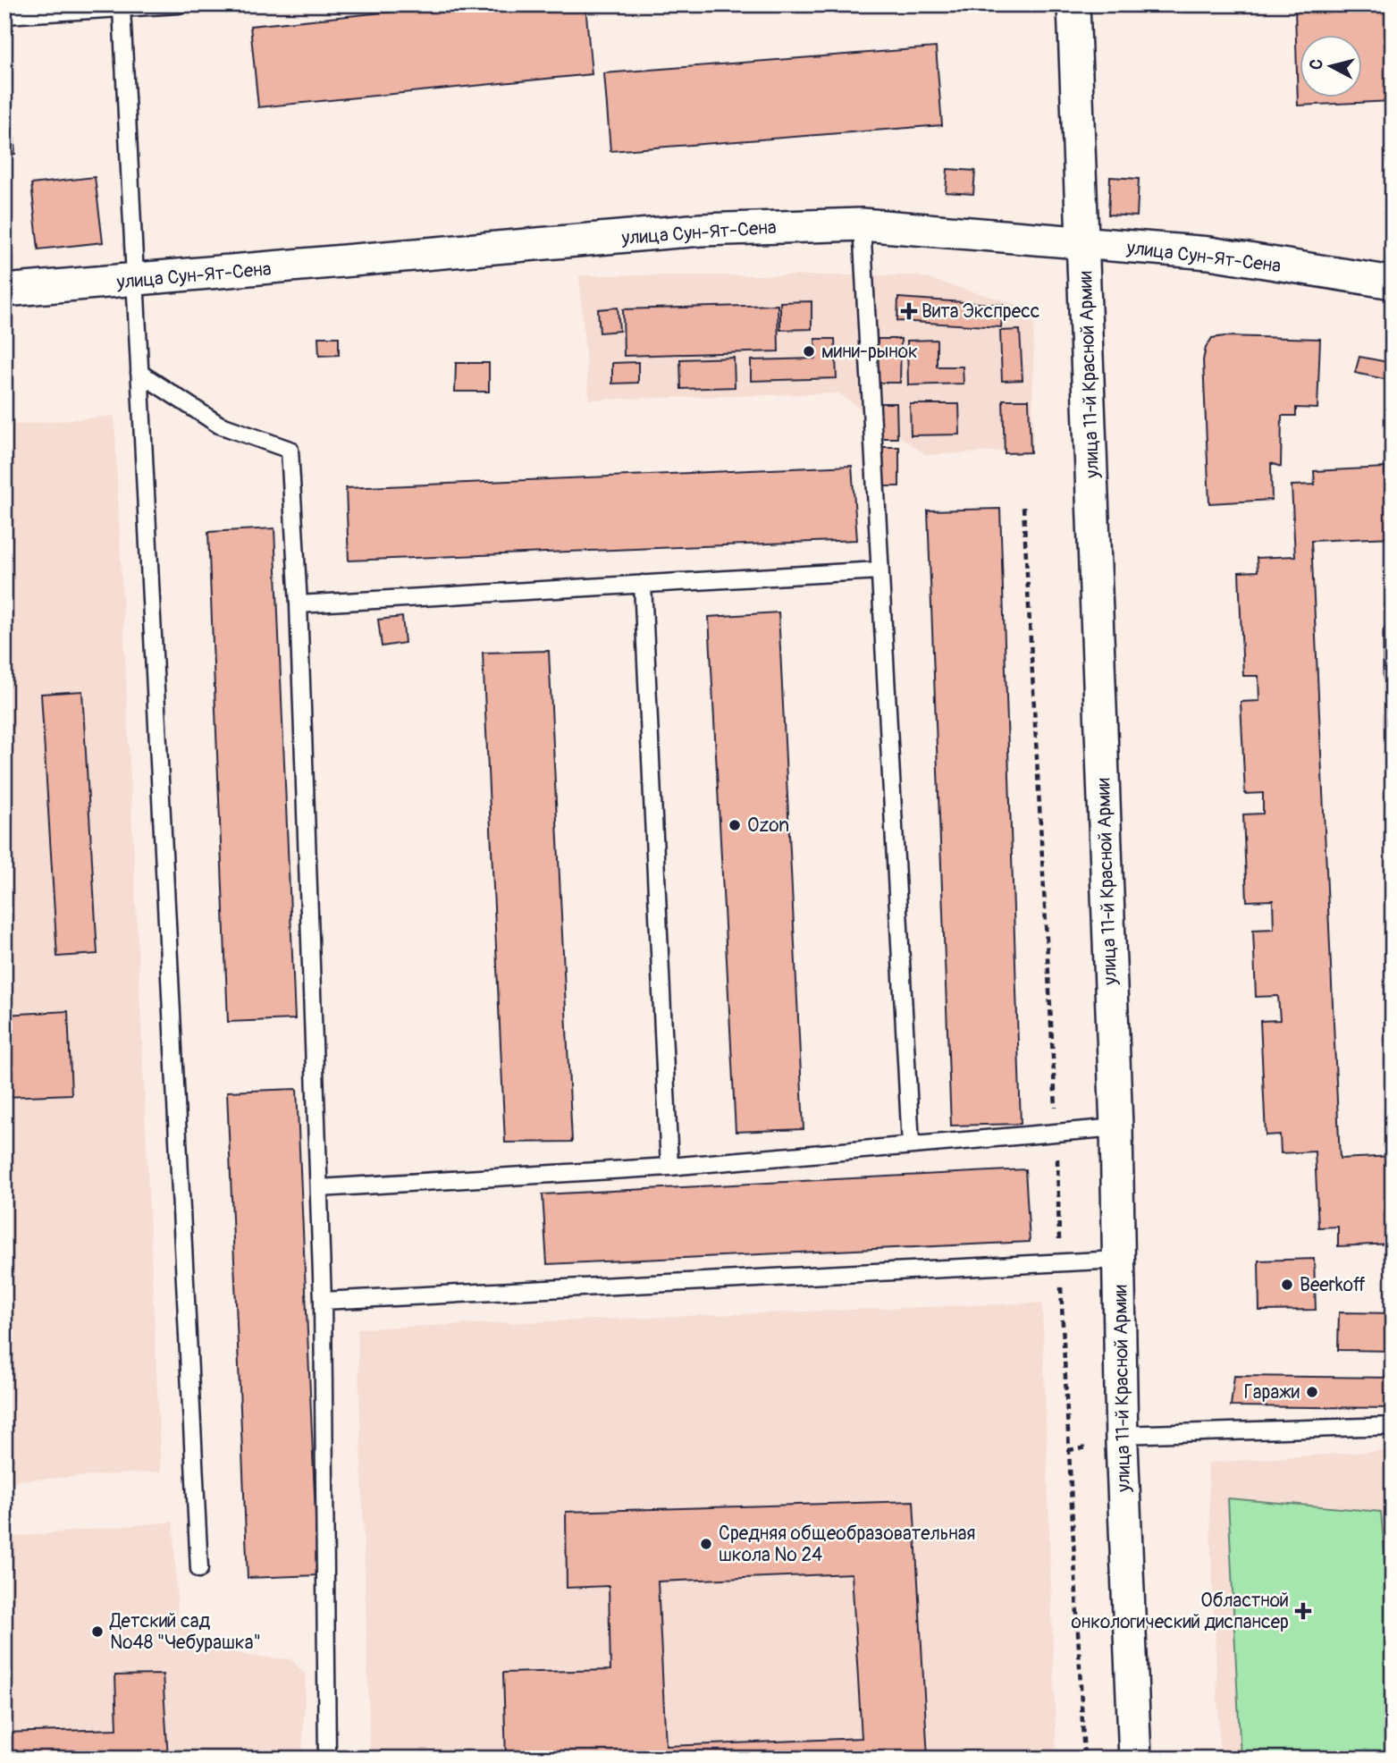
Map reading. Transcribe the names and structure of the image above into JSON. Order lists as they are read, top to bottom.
{
  "streets": {
    "street": ["улица Сун-Ят-Сена", "улица 11-й Красной Армии"]
  },
  "crossings": [
    ["улица Сун-Ят-Сена", "улица 11-й Красной Армии"]
  ],
  "places": {
    "health": ["Вита Экспресс", "Областной онкологический диспансер"],
    "other": [
      "мини-рынок",
      "Ozon",
      "Beerkoff",
      "Гаражи",
      "Средняя общеобразовательная школа № 24",
      "Детский сад №48 \"Чебурашка\""
    ]
  },
  "north": "left"
}
